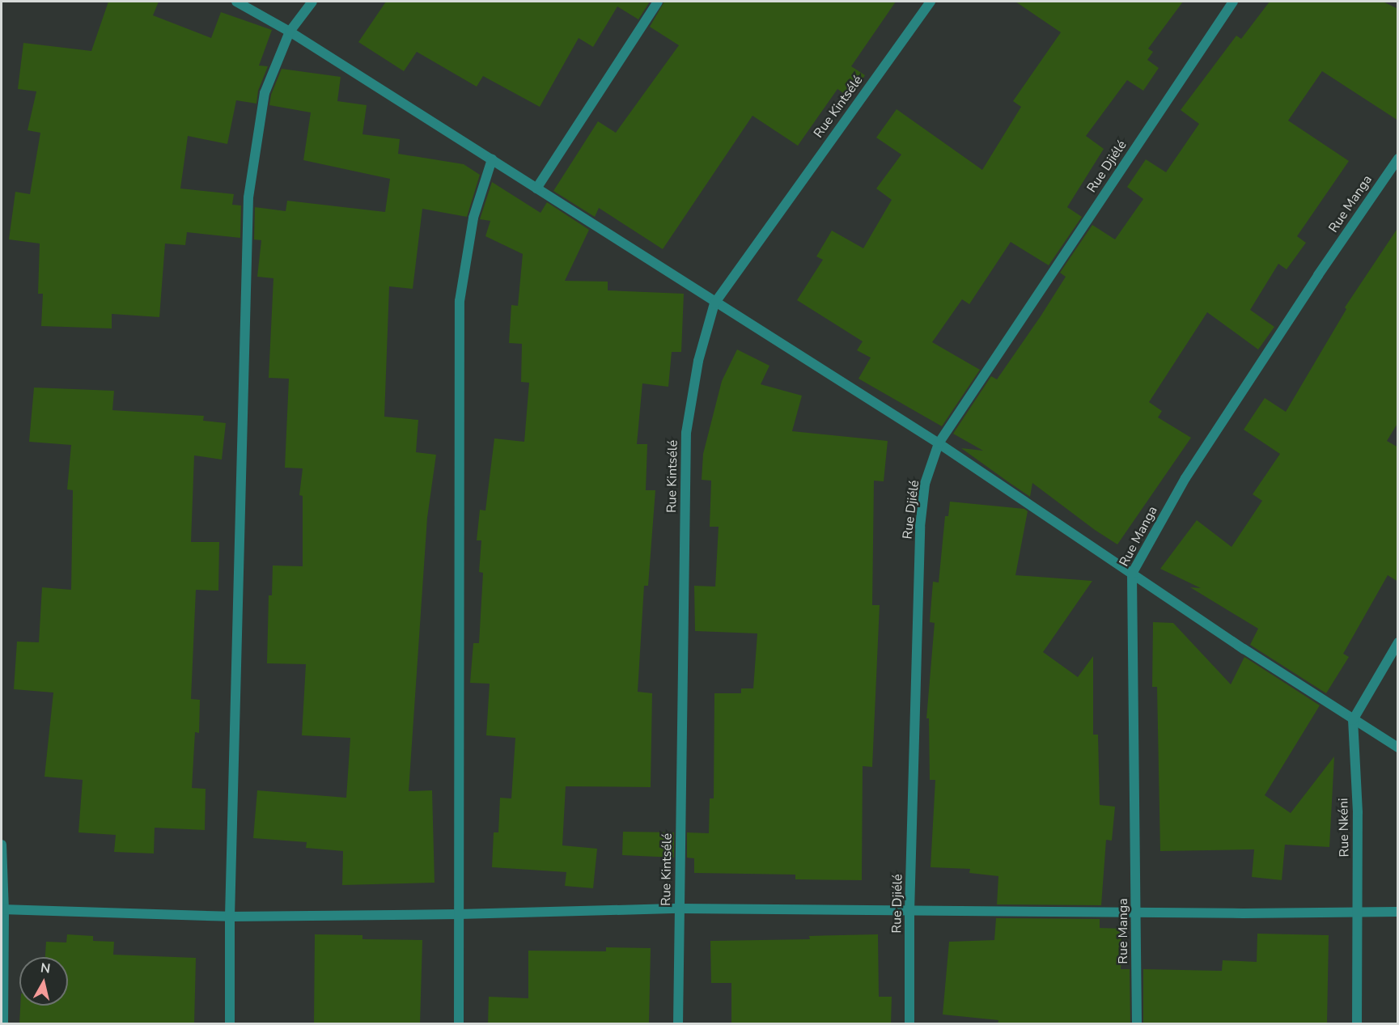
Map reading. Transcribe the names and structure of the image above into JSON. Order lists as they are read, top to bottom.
{
  "streets": {
    "street": [
      "Rue Kintsélé",
      "Rue Djiélé",
      "Rue Manga",
      "Rue Nkéni"
    ]
  },
  "north": "top"
}
